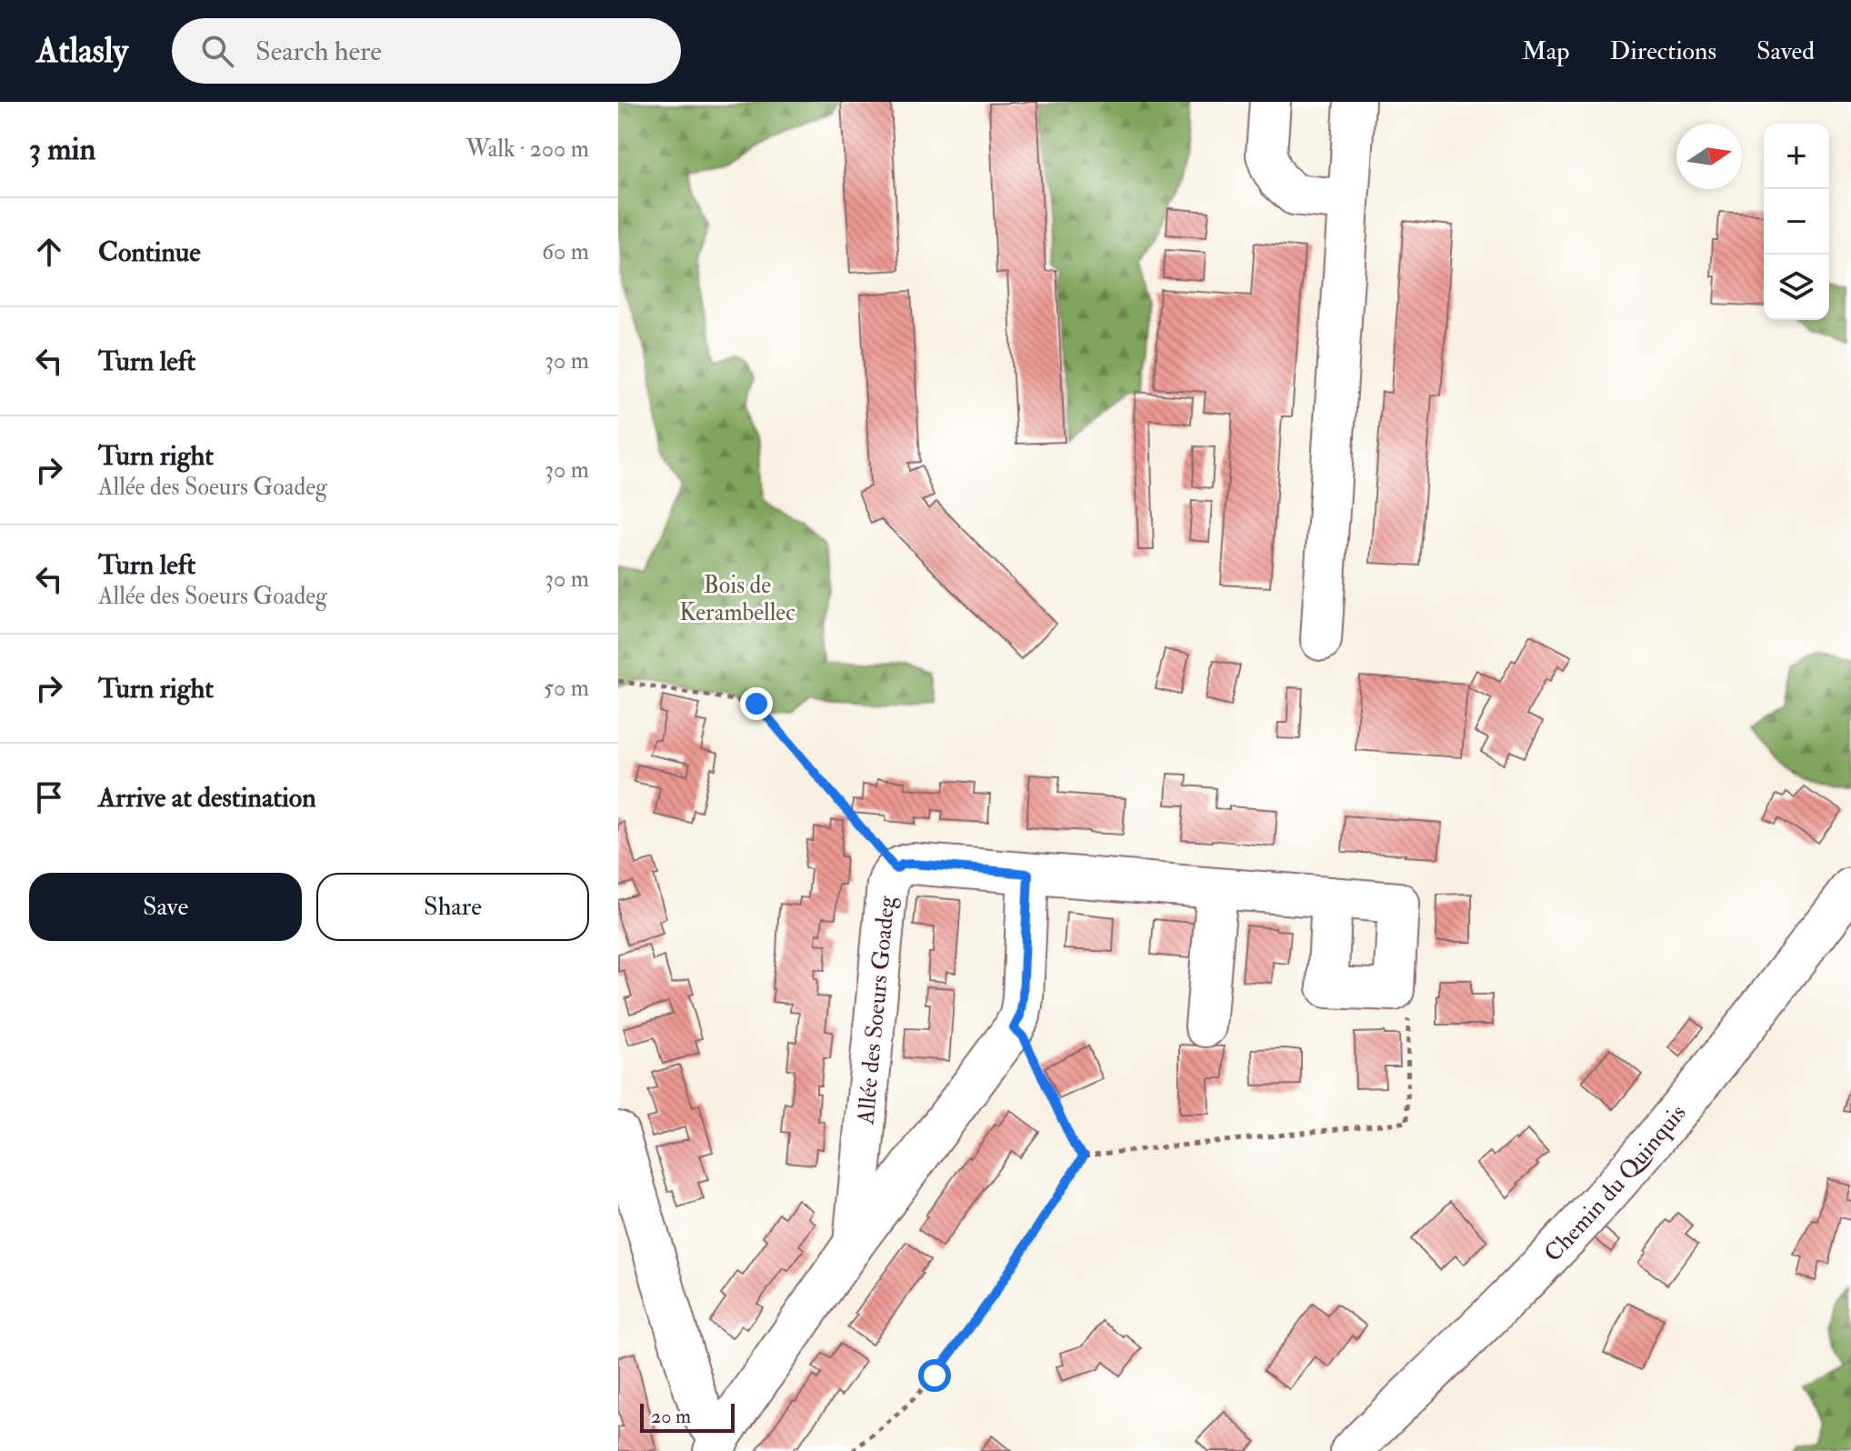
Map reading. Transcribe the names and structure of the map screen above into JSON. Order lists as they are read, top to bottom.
{
  "streets": {
    "street": ["Allée des Soeurs Goadeg", "Chemin du Quinquis"]
  },
  "parks": ["Bois de Kerambellec"],
  "scale_bar": "20 m",
  "north": "right",
  "page": {
    "header": "Atlasly",
    "search": "Search here",
    "nav": ["Map", "Directions", "Saved"],
    "heading": ["3 min", "Walk · 200 m"],
    "map_buttons": ["+", "−"],
    "list": [
      ["Continue", "60 m"],
      ["Turn left", "30 m"],
      ["Turn right", "Allée des Soeurs Goadeg", "30 m"],
      ["Turn left", "Allée des Soeurs Goadeg", "30 m"],
      ["Turn right", "50 m"],
      "Arrive at destination"
    ],
    "buttons": ["Save", "Share"],
    "scale": "20 m"
  }
}
